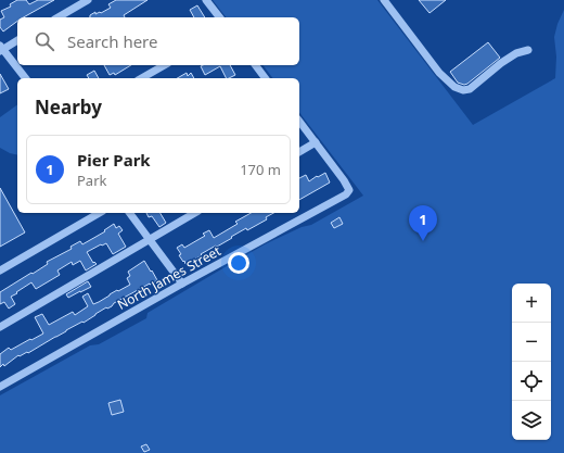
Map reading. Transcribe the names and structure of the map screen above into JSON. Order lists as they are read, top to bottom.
{
  "streets": {
    "street": ["North James Street"]
  },
  "page": {
    "search": "Search here",
    "heading": "Nearby",
    "list": [
      {
        "mark": "1",
        "name": "Pier Park",
        "note": "Park",
        "value": "170 m"
      }
    ],
    "pins": "1",
    "map_buttons": ["+", "−"]
  }
}
